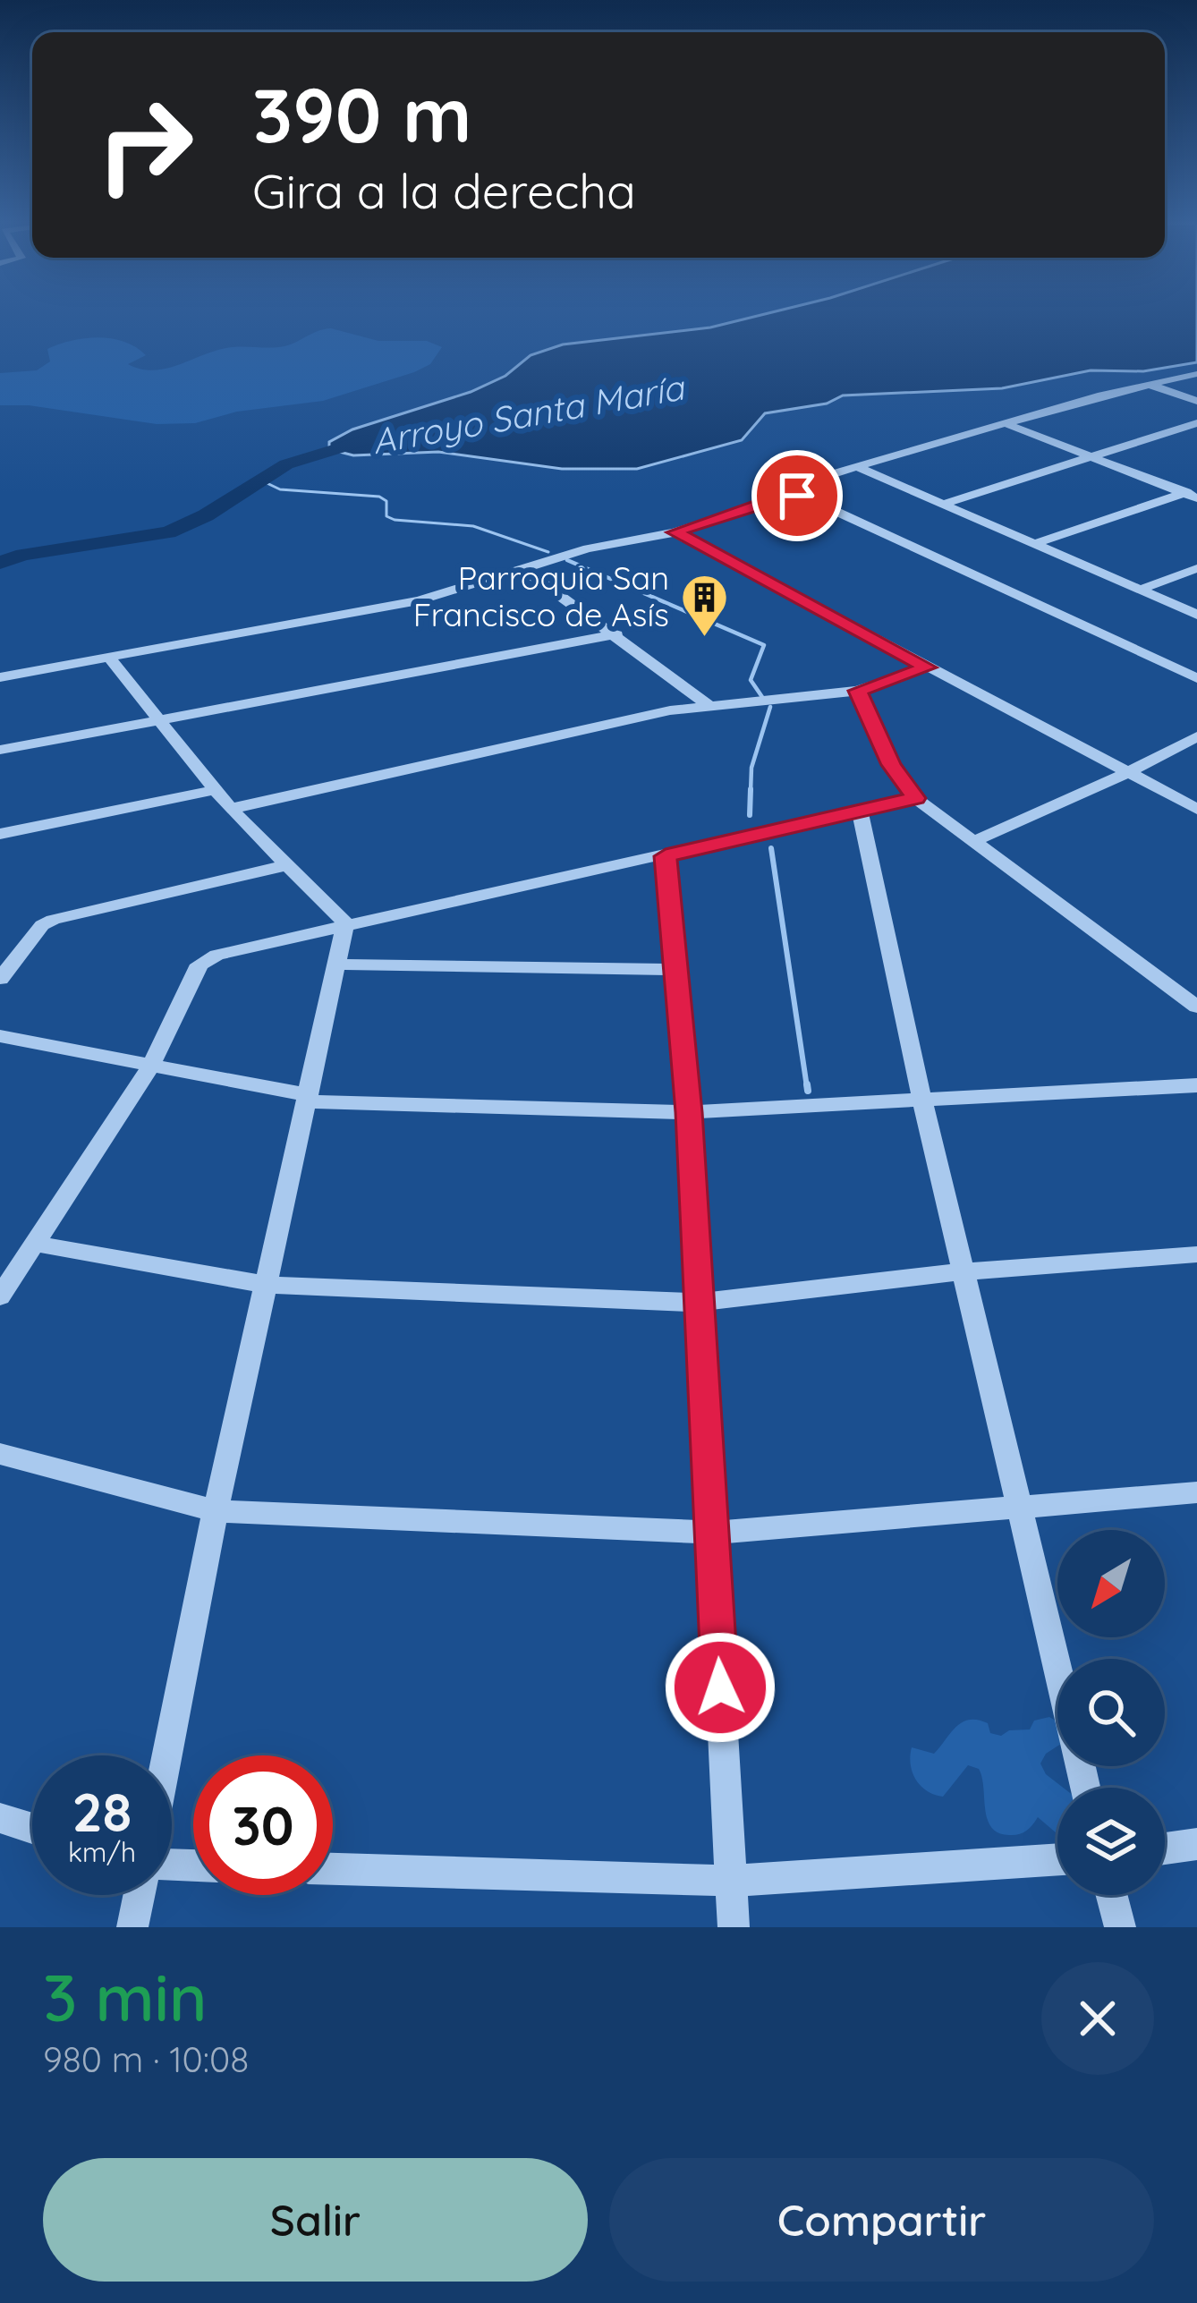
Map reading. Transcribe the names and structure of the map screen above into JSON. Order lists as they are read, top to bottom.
{
  "water": ["Arroyo Santa María"],
  "places": {
    "building": ["Parroquia San Francisco de Asís"]
  },
  "north": "bottom left",
  "page": {
    "turn": ["390 m", "Gira a la derecha"],
    "speed": "28 km/h",
    "limit": "30",
    "heading": ["3 min", "980 m · 10:08"],
    "buttons": ["Salir", "Compartir"]
  }
}
